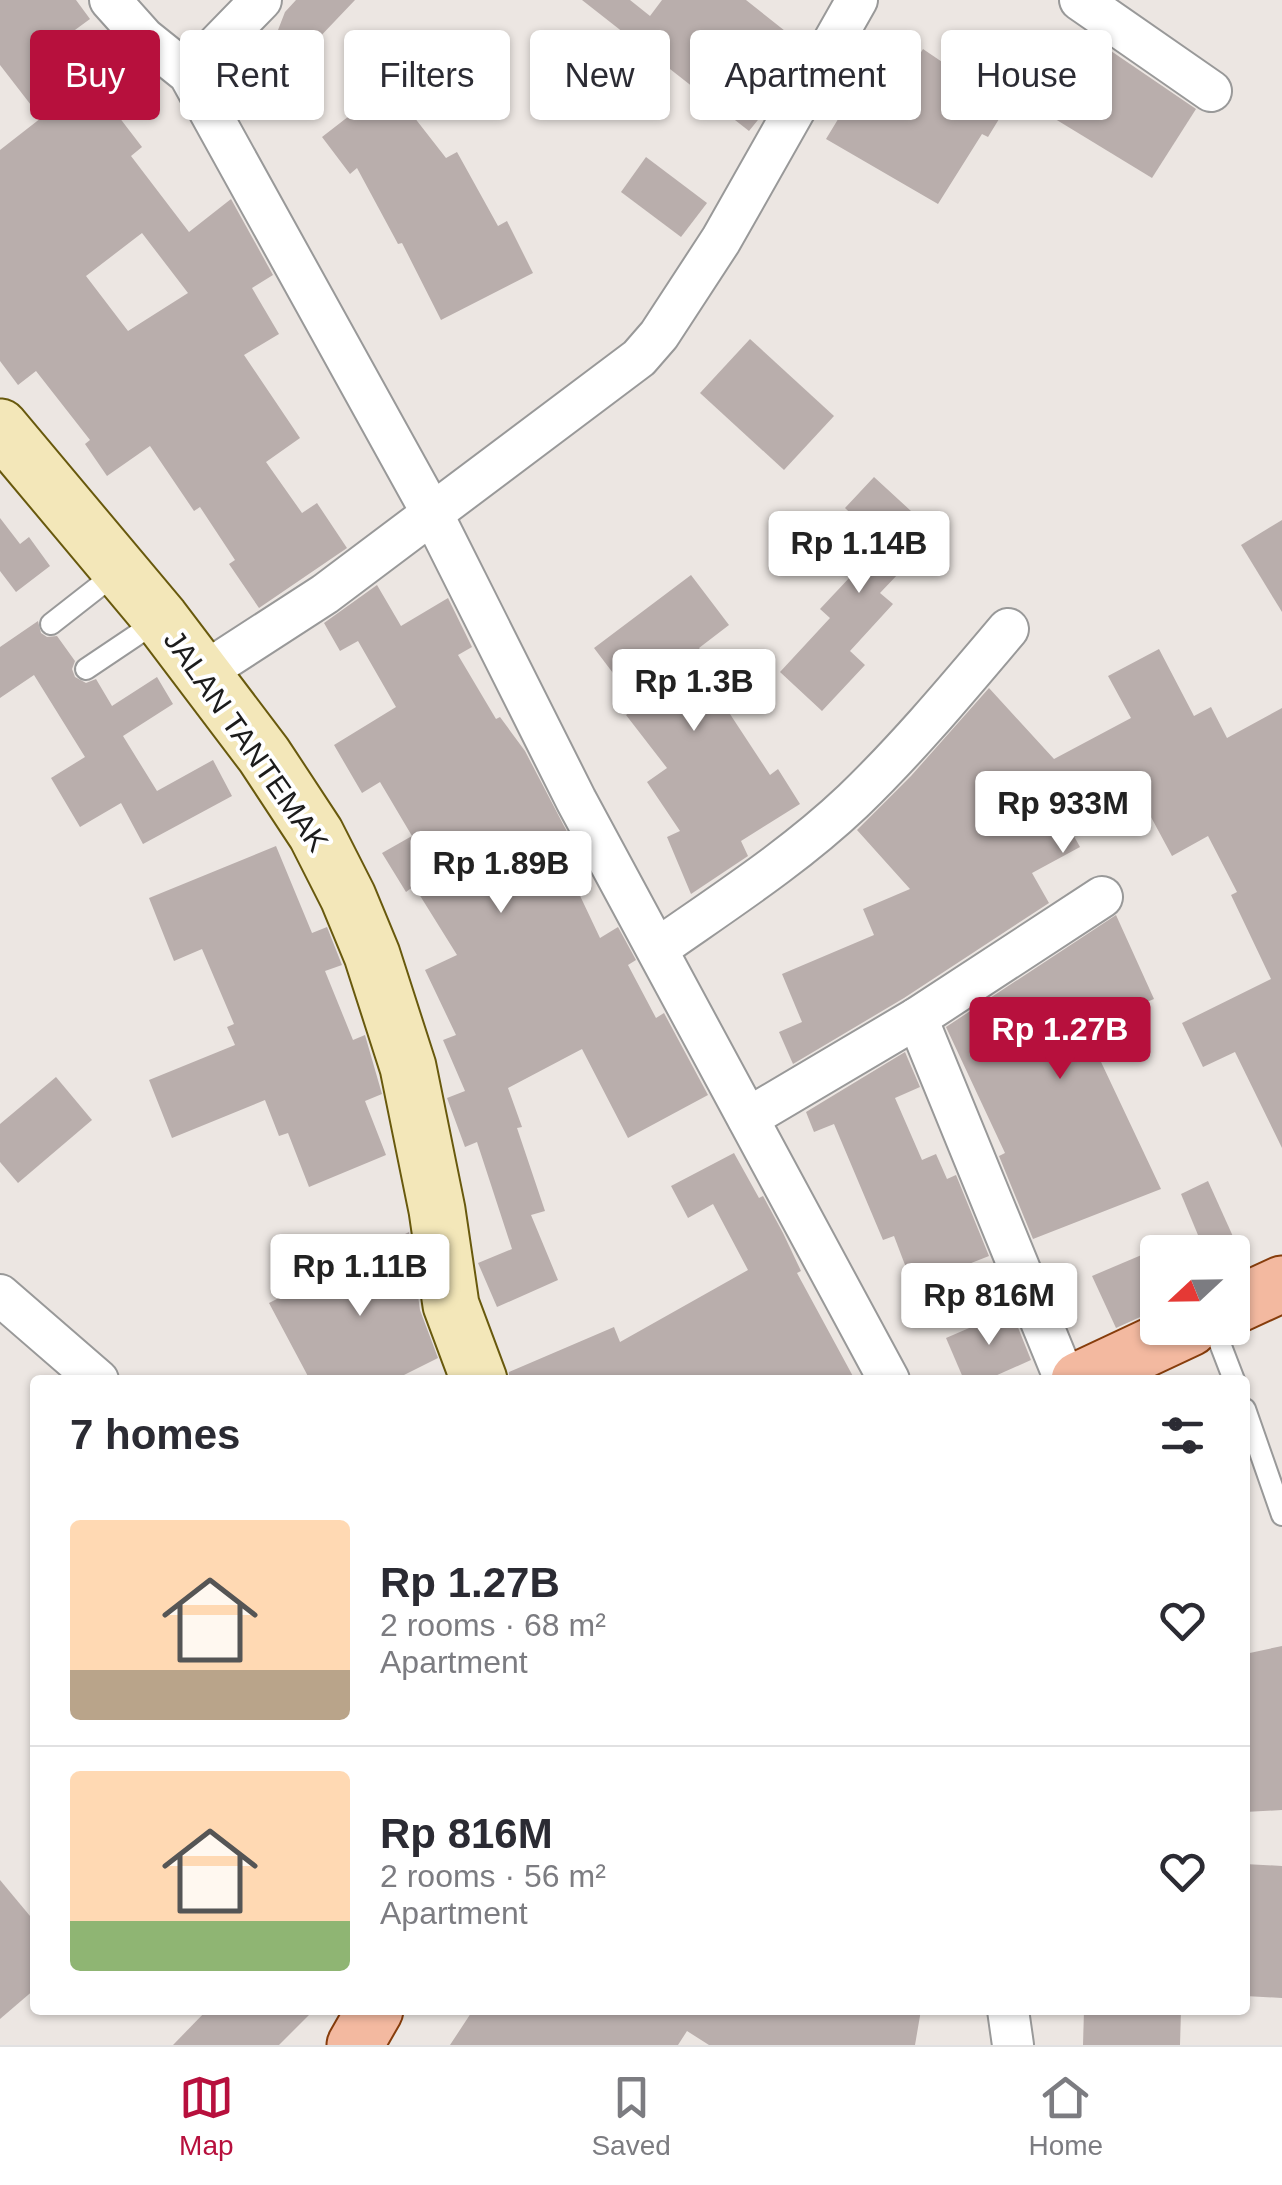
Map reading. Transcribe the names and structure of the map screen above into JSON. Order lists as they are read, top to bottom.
{
  "streets": {
    "street": ["JALAN TANTEMAK"]
  },
  "north": "left",
  "page": {
    "chip": [
      "Buy",
      "Rent",
      "Filters",
      "New",
      "Apartment",
      "House"
    ],
    "price": [
      "Rp 1.14B",
      "Rp 1.3B",
      "Rp 933M",
      "Rp 1.89B",
      "Rp 1.27B",
      "Rp 1.11B",
      "Rp 816M"
    ],
    "heading": "7 homes",
    "list": [
      {
        "name": "Rp 1.27B",
        "note": "2 rooms · 68 m² · Apartment"
      },
      {
        "name": "Rp 816M",
        "note": "2 rooms · 56 m² · Apartment"
      }
    ],
    "tabs": ["Map", "Saved", "Home"]
  }
}
